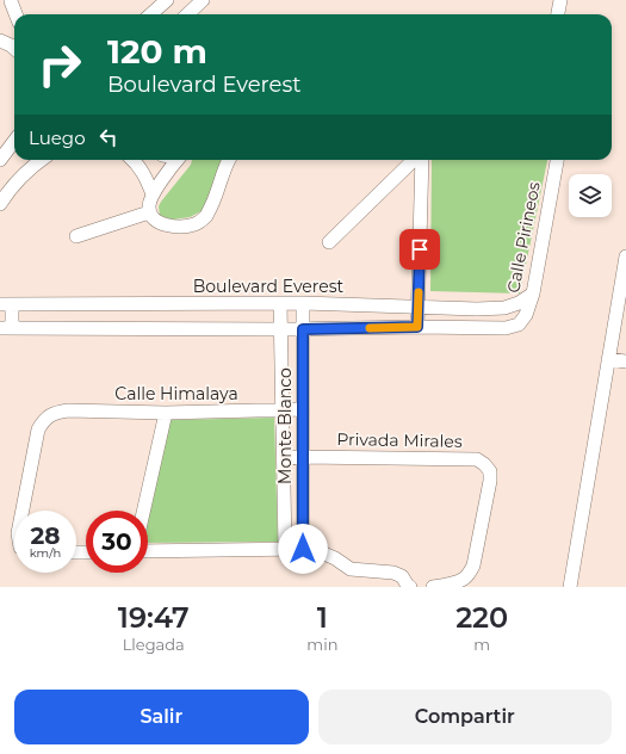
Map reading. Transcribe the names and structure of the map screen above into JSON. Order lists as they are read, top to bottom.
{
  "streets": {
    "street": [
      "Calle Pirineos",
      "Boulevard Everest",
      "Calle Himalaya",
      "Monte Blanco",
      "Privada Mirales"
    ]
  },
  "crossings": [
    ["Calle Pirineos", "Boulevard Everest"],
    ["Boulevard Everest", "Monte Blanco"],
    ["Calle Himalaya", "Monte Blanco"],
    ["Monte Blanco", "Privada Mirales"]
  ],
  "page": {
    "turn": ["120 m", "Boulevard Everest"],
    "then": "Luego",
    "speed": "28 km/h",
    "limit": "30",
    "eta": [
      "19:47",
      "Llegada",
      "1",
      "min",
      "220",
      "m"
    ],
    "buttons": ["Salir", "Compartir"]
  }
}
